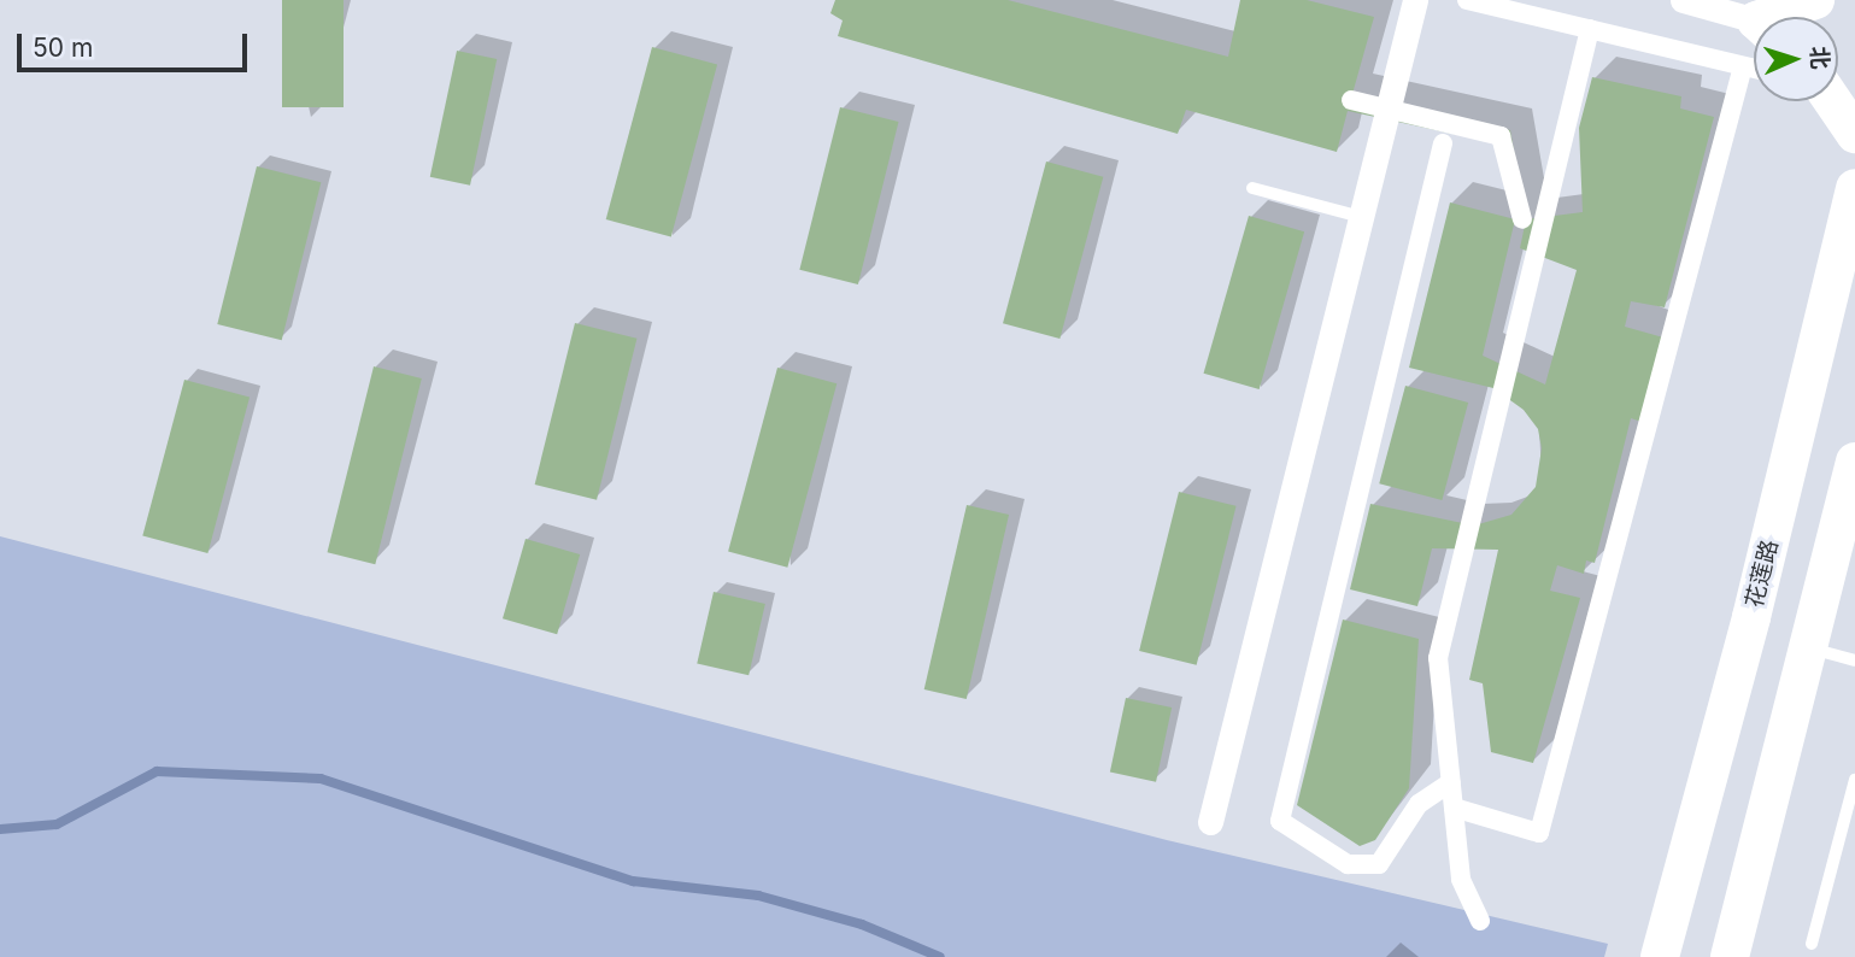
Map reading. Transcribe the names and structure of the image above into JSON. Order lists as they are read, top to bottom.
{
  "streets": {
    "main road": ["花莲路"]
  },
  "scale_bar": "50 m",
  "north": "right"
}
